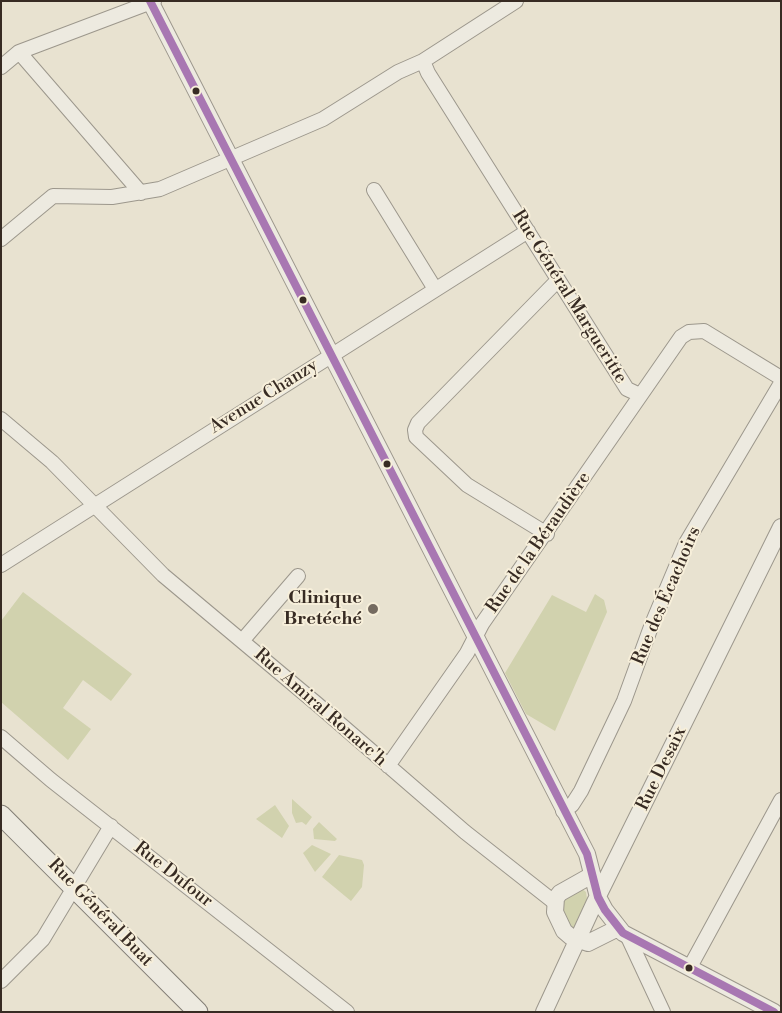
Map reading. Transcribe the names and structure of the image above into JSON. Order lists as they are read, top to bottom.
{
  "streets": {
    "main road": ["Rue Général Buat"],
    "street": [
      "Rue Général Margueritte",
      "Avenue Chanzy",
      "Rue de la Béraudière",
      "Rue des Écachoirs",
      "Rue Amiral Ronarc'h",
      "Rue Desaix",
      "Rue Dufour"
    ]
  },
  "crossings": [
    ["Rue Général Margueritte", "Avenue Chanzy"],
    ["Rue Général Margueritte", "Rue de la Béraudière"],
    ["Avenue Chanzy", "Rue Amiral Ronarc'h"],
    ["Rue de la Béraudière", "Rue Amiral Ronarc'h"]
  ],
  "places": ["Clinique Bretéché"]
}
